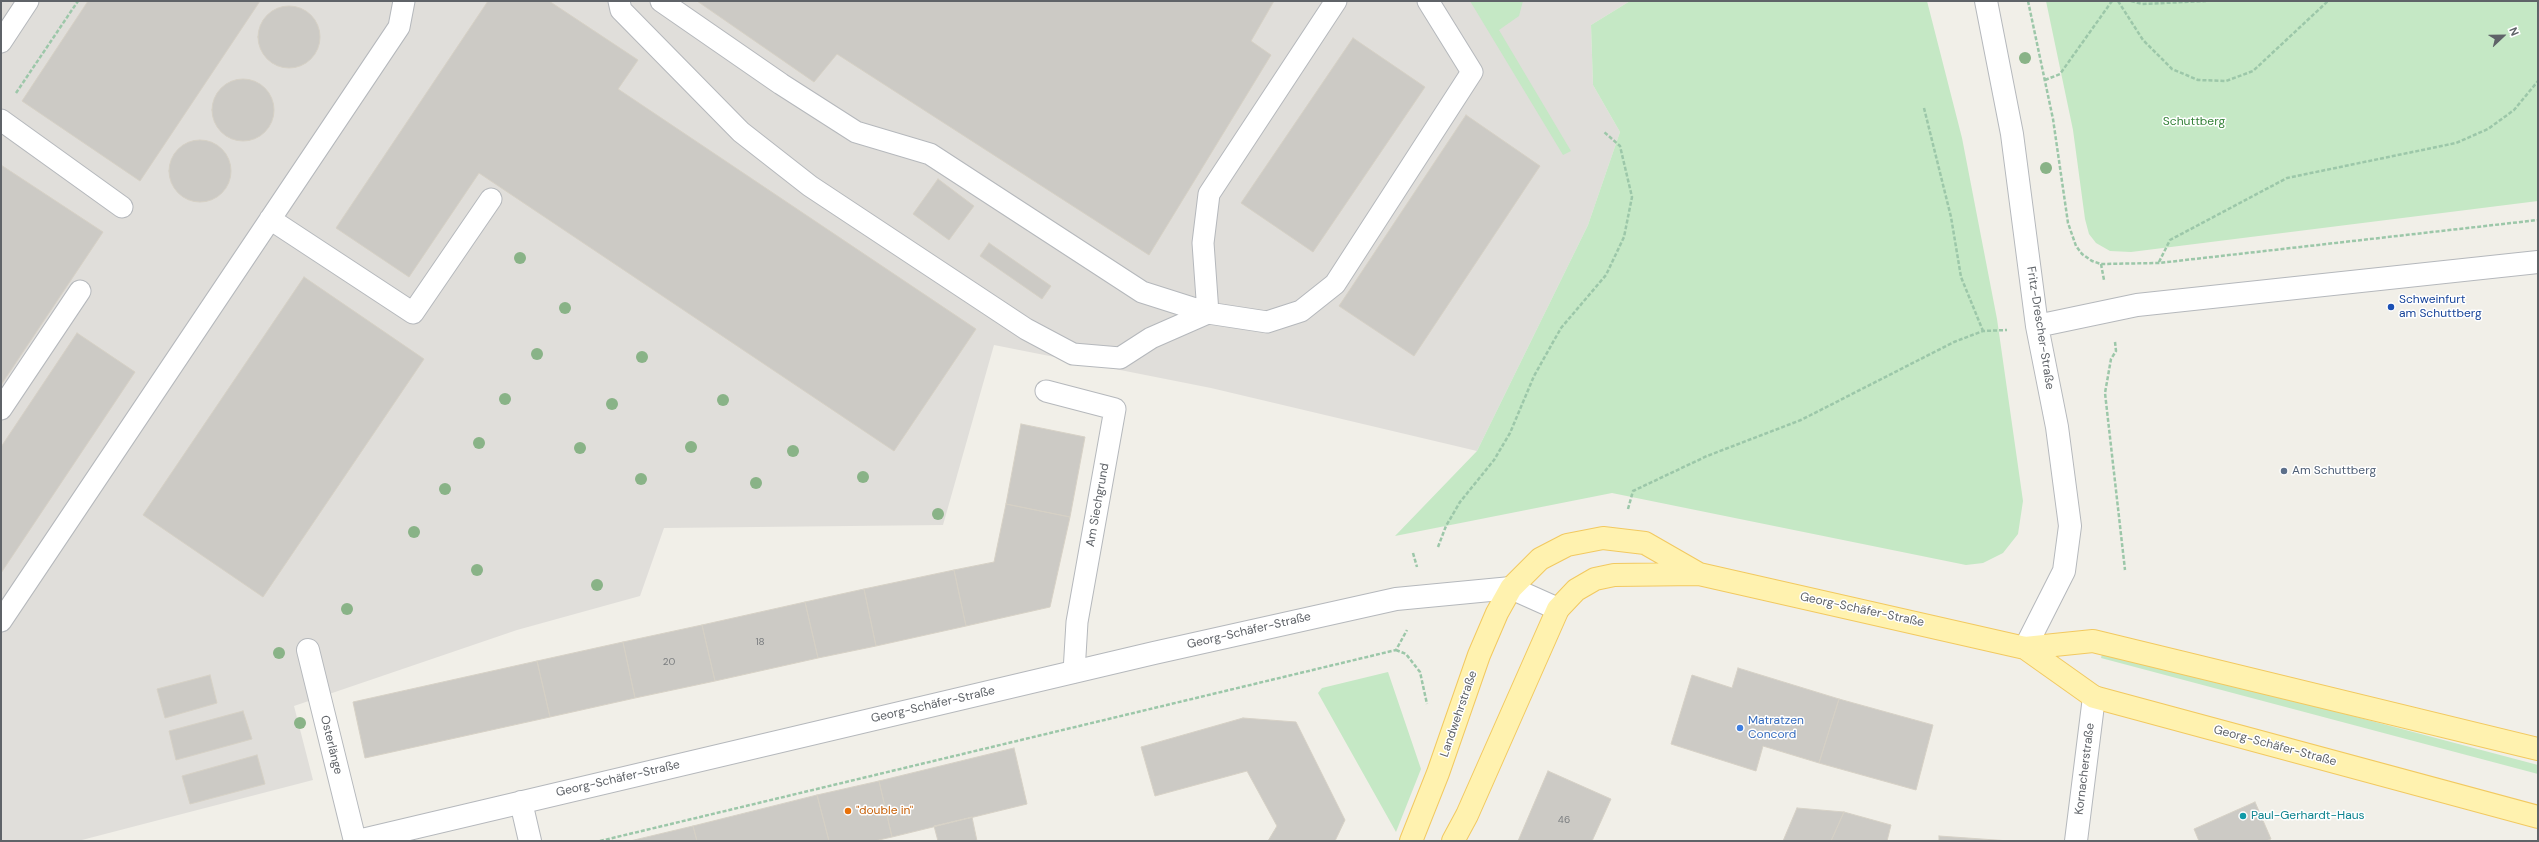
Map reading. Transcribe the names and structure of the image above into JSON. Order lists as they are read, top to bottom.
{
  "streets": {
    "main road": ["Georg-Schäfer-Straße", "Landwehrstraße"],
    "street": ["Fritz-Drescher-Straße", "Osterlänge", "Kornacherstraße"],
    "lane": ["Am Siechgrund"]
  },
  "crossings": [
    ["Fritz-Drescher-Straße", "Georg-Schäfer-Straße"],
    ["Am Siechgrund", "Georg-Schäfer-Straße"],
    ["Georg-Schäfer-Straße", "Landwehrstraße"],
    ["Georg-Schäfer-Straße", "Kornacherstraße"]
  ],
  "parks": ["Schuttberg"],
  "places": [
    "Schweinfurt am Schuttberg",
    "Am Schuttberg",
    "Matratzen Concord",
    "\"double in\"",
    "Paul-Gerhardt-Haus"
  ],
  "house_numbers": ["18", "20", "46"],
  "north": "right"
}
